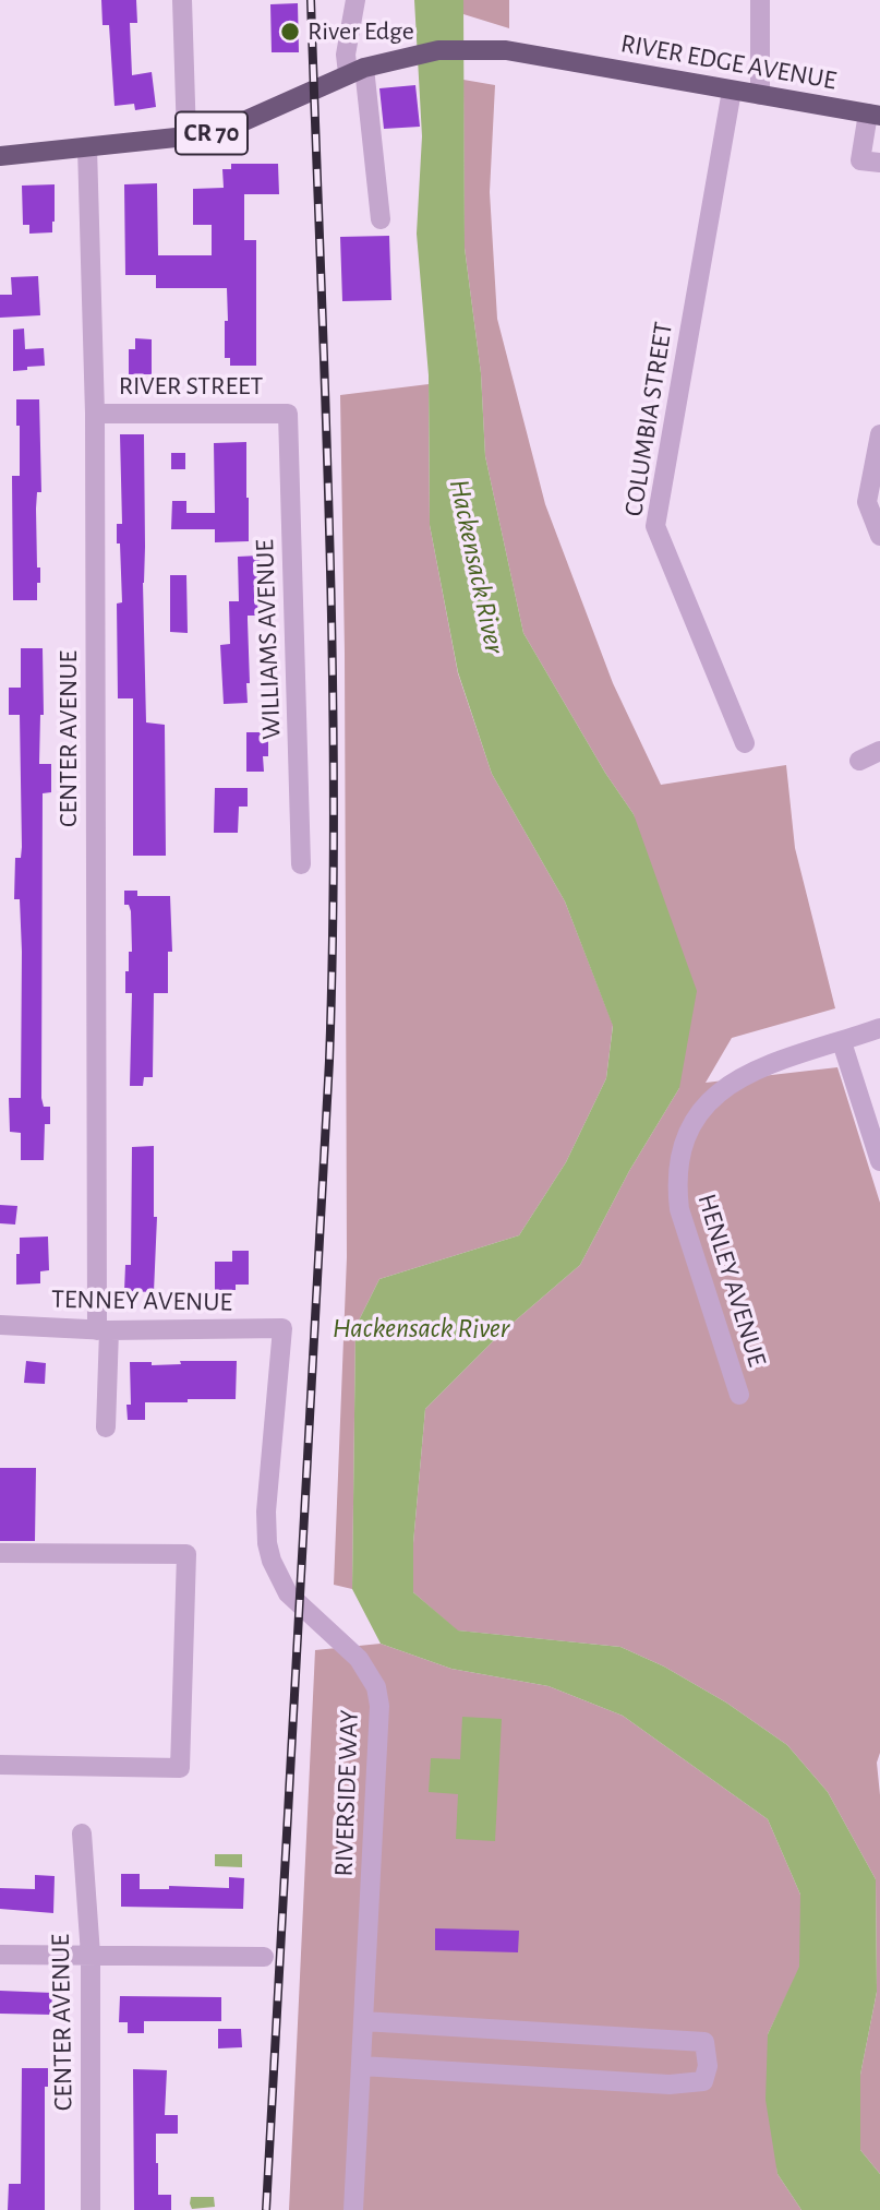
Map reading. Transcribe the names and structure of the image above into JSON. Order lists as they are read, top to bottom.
{
  "streets": {
    "main road": ["RIVER EDGE AVENUE", "CR 70"],
    "street": [
      "RIVER STREET",
      "COLUMBIA STREET",
      "WILLIAMS AVENUE",
      "CENTER AVENUE",
      "HENLEY AVENUE",
      "TENNEY AVENUE",
      "RIVERSIDE WAY"
    ]
  },
  "crossings": [
    ["RIVER EDGE AVENUE", "CR 70"],
    ["RIVER EDGE AVENUE", "COLUMBIA STREET"],
    ["CR 70", "CENTER AVENUE"],
    ["RIVER STREET", "WILLIAMS AVENUE"],
    ["RIVER STREET", "CENTER AVENUE"],
    ["CENTER AVENUE", "TENNEY AVENUE"],
    ["TENNEY AVENUE", "RIVERSIDE WAY"]
  ],
  "water": ["Hackensack River"],
  "places": ["River Edge"]
}
